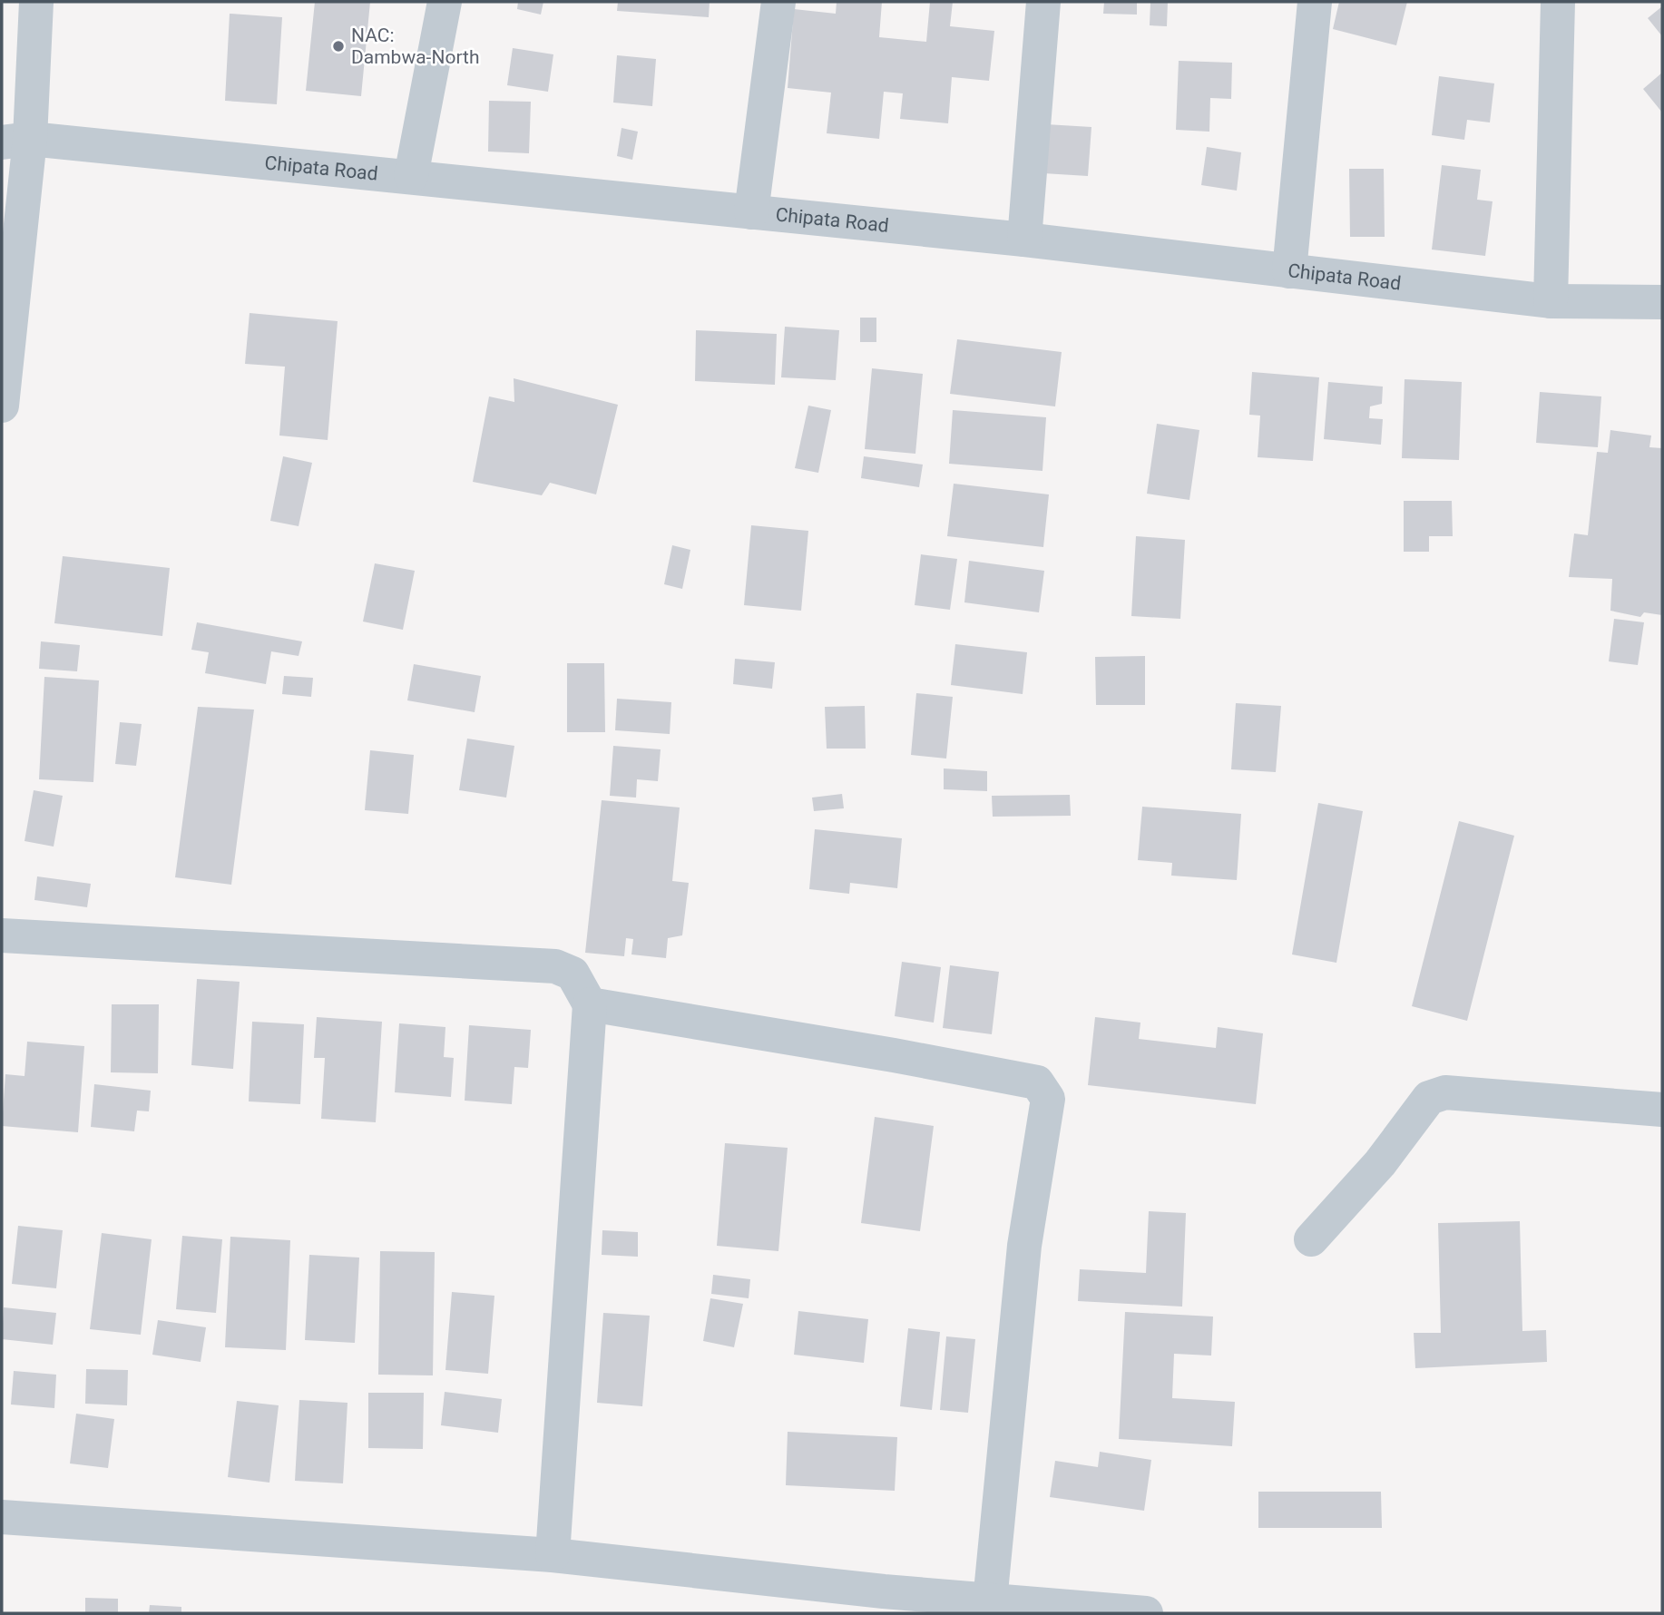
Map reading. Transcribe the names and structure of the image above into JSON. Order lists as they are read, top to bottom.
{
  "streets": {
    "street": ["Chipata Road"]
  },
  "places": ["NAC: Dambwa-North"]
}
